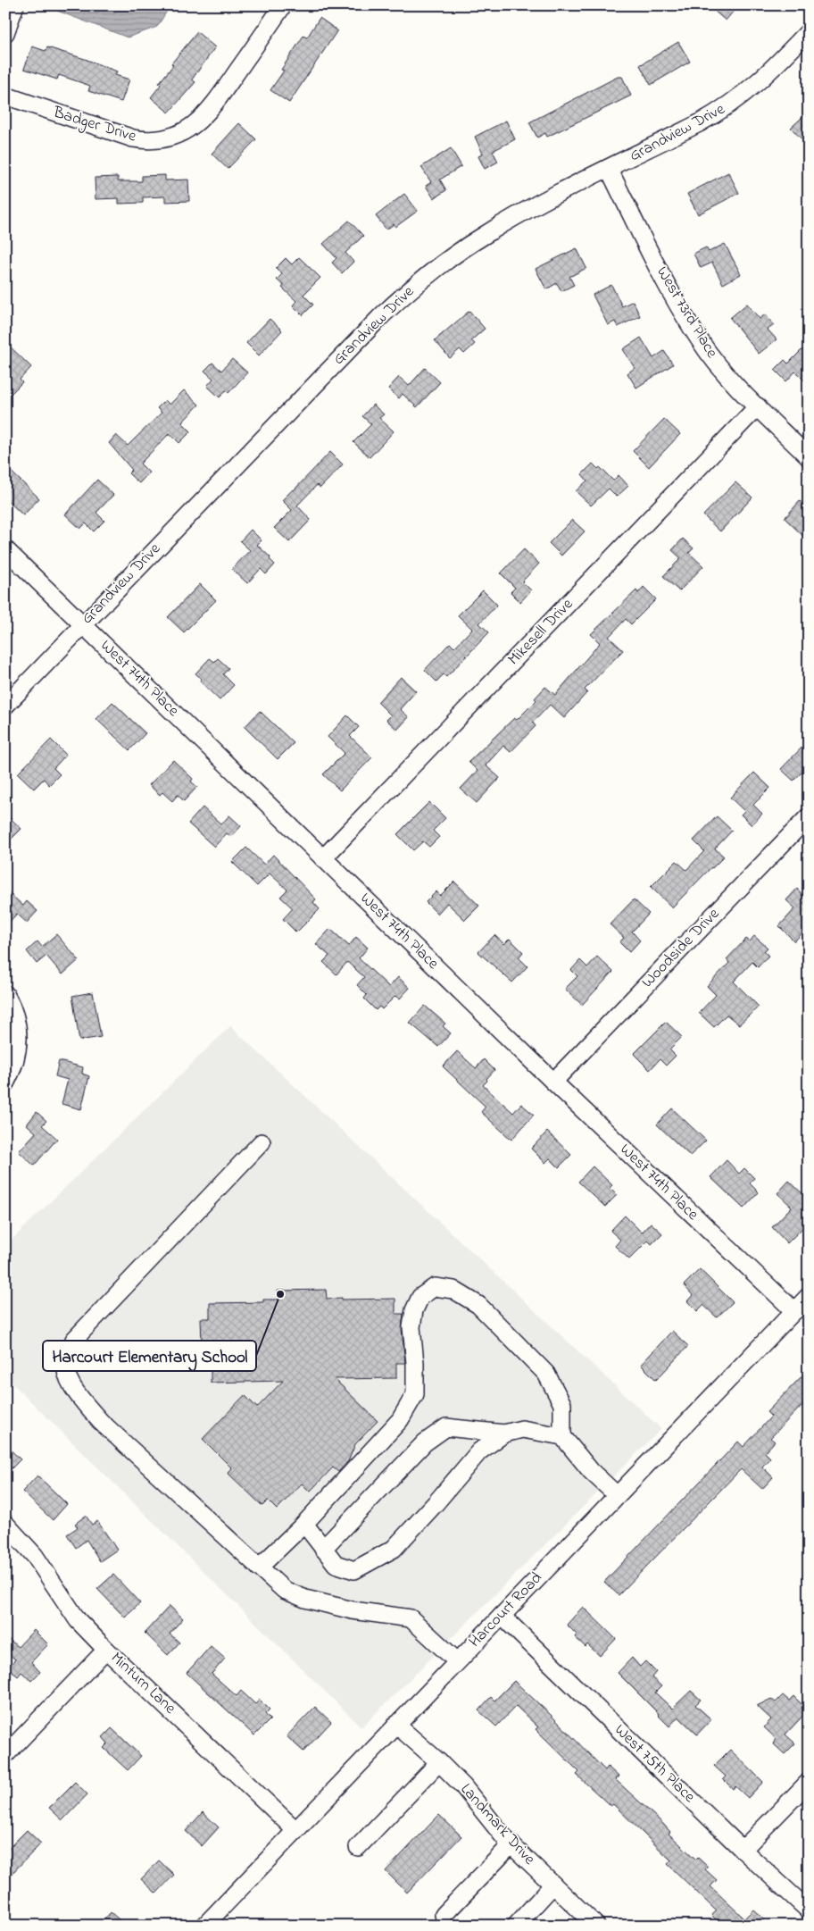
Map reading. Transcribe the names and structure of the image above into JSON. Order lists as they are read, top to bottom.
{
  "streets": {
    "street": [
      "Badger Drive",
      "Grandview Drive",
      "West 73rd Place",
      "Mikesell Drive",
      "West 74th Place",
      "Woodside Drive",
      "Harcourt Road",
      "Minturn Lane",
      "West 75th Place",
      "Landmark Drive"
    ]
  },
  "crossings": [
    ["Grandview Drive", "West 73rd Place"],
    ["Grandview Drive", "West 74th Place"],
    ["West 73rd Place", "Mikesell Drive"],
    ["Mikesell Drive", "West 74th Place"],
    ["West 74th Place", "Woodside Drive"],
    ["West 74th Place", "Harcourt Road"],
    ["Harcourt Road", "Minturn Lane"],
    ["Harcourt Road", "West 75th Place"],
    ["Harcourt Road", "Landmark Drive"]
  ],
  "places": ["Harcourt Elementary School"]
}
